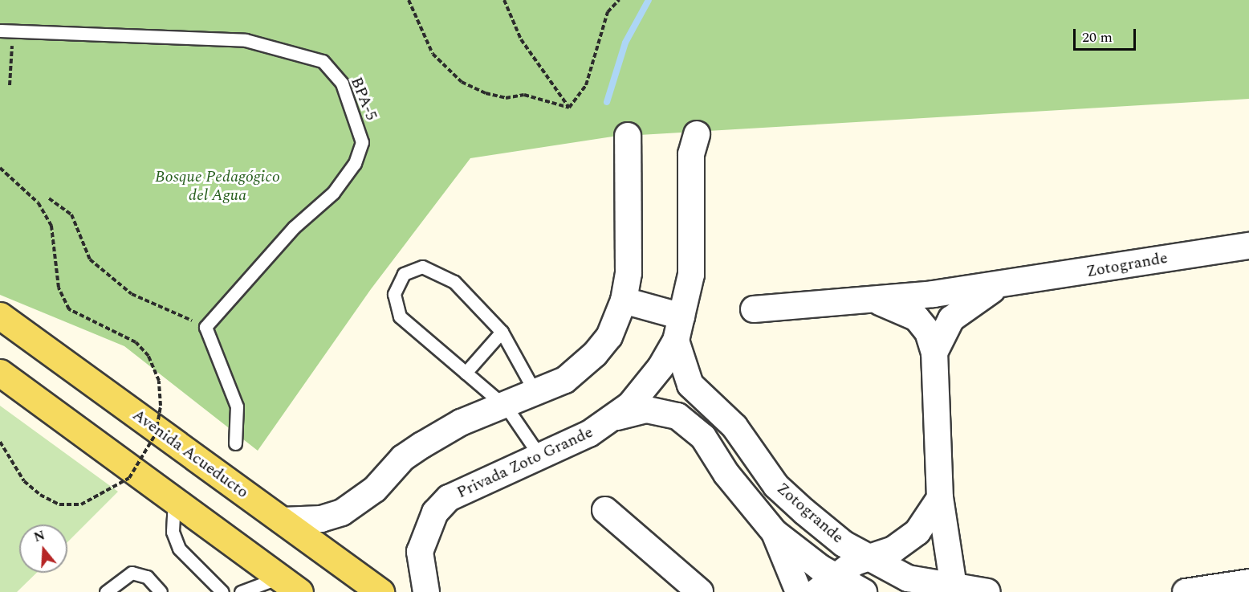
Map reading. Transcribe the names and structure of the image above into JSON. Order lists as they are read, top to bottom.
{
  "streets": {
    "main road": ["Avenida Acueducto"],
    "street": ["Zotogrande", "Privada Zoto Grande"],
    "lane": ["BPA-5"]
  },
  "crossings": [
    ["Zotogrande", "Privada Zoto Grande"]
  ],
  "parks": ["Bosque Pedagógico del Agua"],
  "scale_bar": "20 m",
  "north": "top"
}
